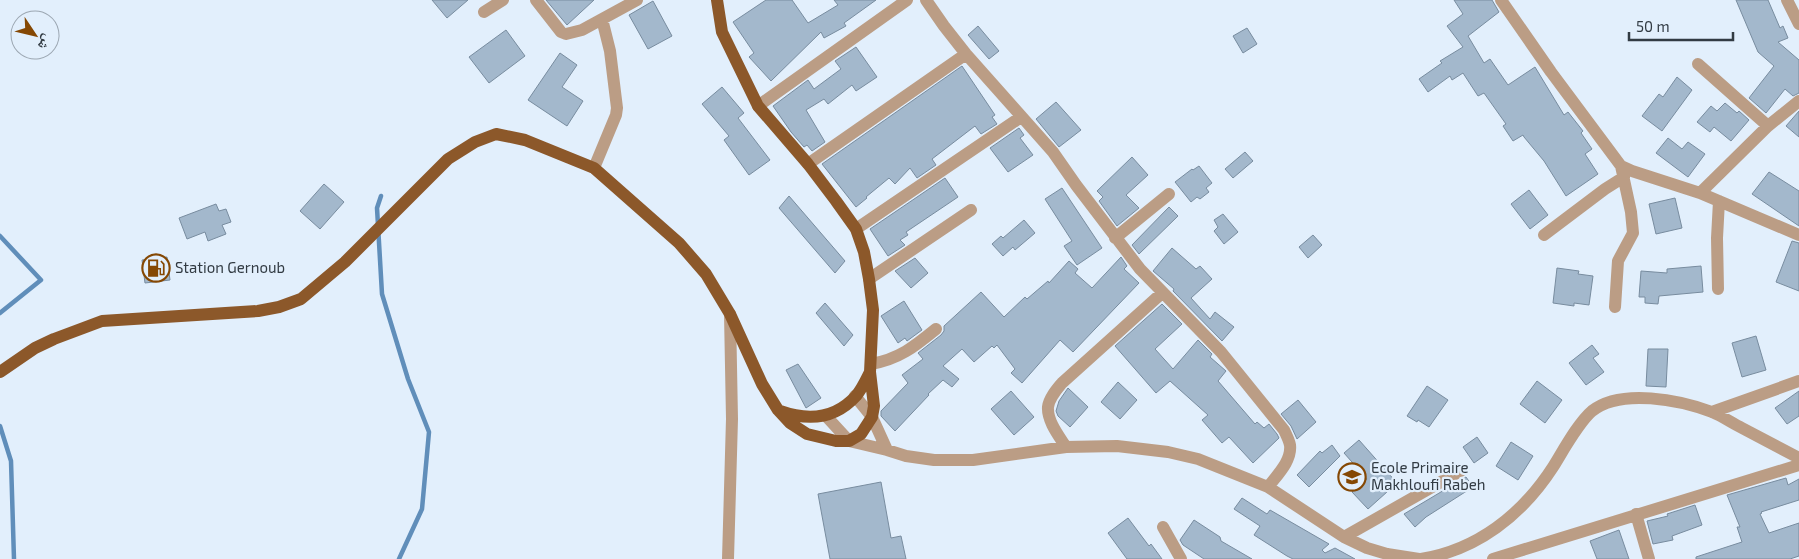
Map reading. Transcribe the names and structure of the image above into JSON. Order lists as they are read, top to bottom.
{
  "places": {
    "fuel station": ["Station Gernoub"],
    "school or university": ["Ecole Primaire Makhloufi Rabeh"]
  },
  "scale_bar": "50 m",
  "north": "bottom right"
}
